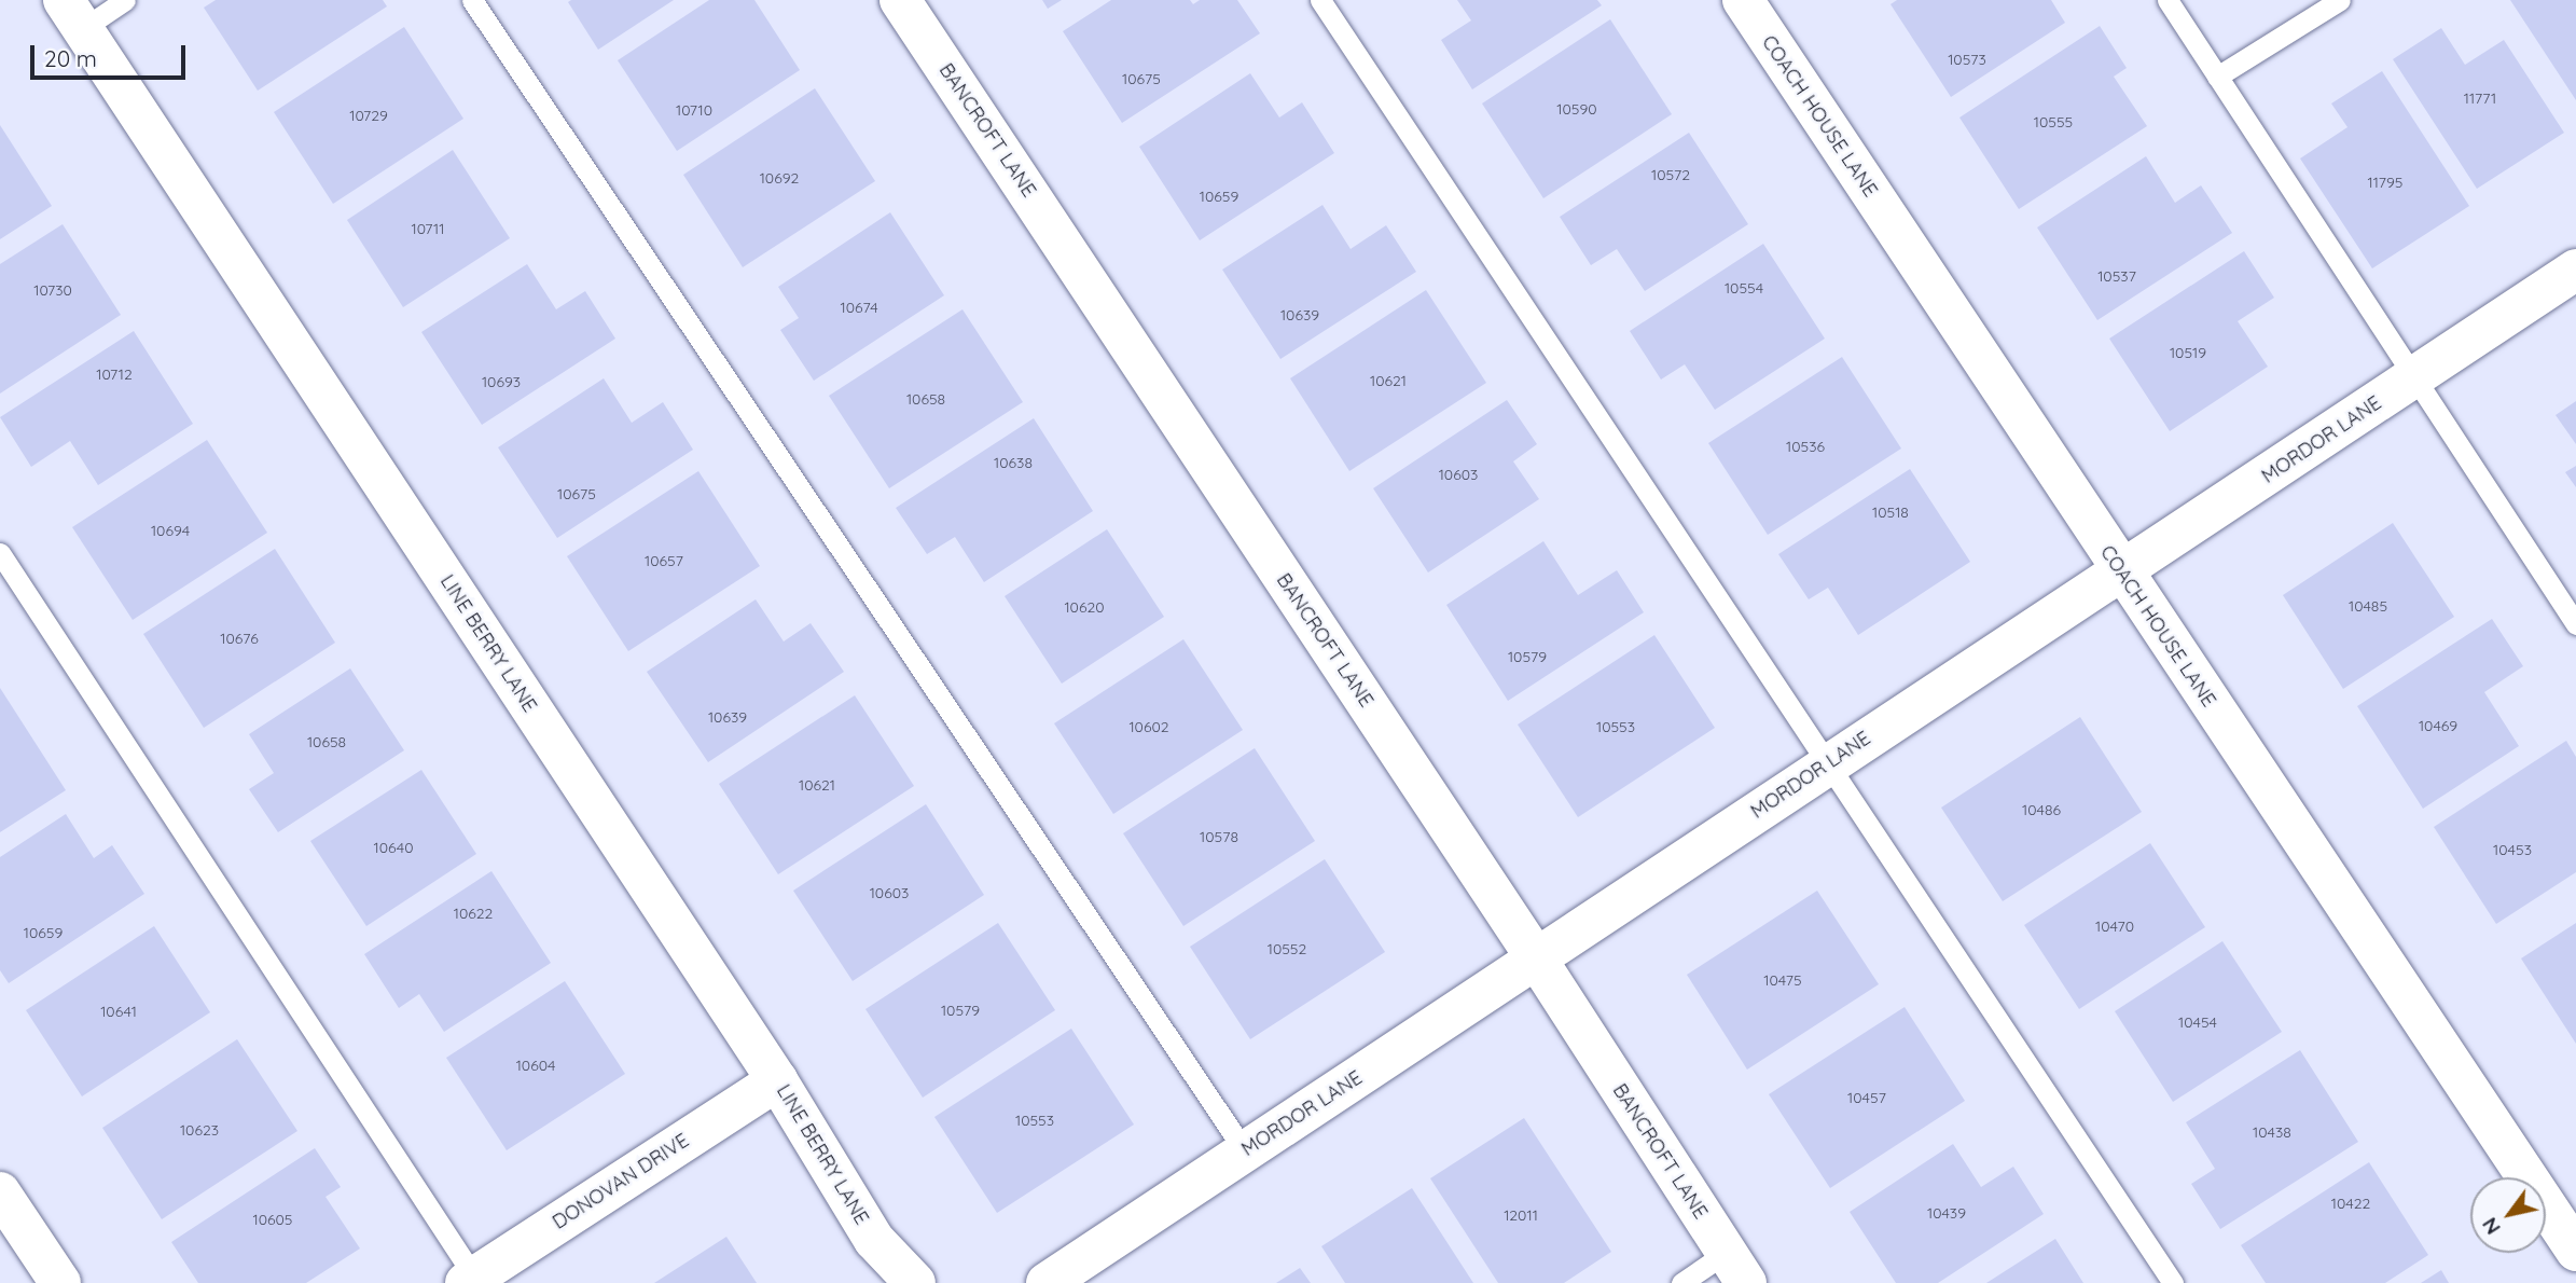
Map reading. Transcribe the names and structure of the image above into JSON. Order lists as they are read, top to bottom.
{
  "streets": {
    "street": [
      "COACH HOUSE LANE",
      "BANCROFT LANE",
      "MORDOR LANE",
      "LINE BERRY LANE",
      "DONOVAN DRIVE"
    ]
  },
  "crossings": [
    ["COACH HOUSE LANE", "MORDOR LANE"],
    ["BANCROFT LANE", "MORDOR LANE"],
    ["LINE BERRY LANE", "DONOVAN DRIVE"]
  ],
  "house_numbers": [
    "10573",
    "10675",
    "11771",
    "10590",
    "10710",
    "10729",
    "10555",
    "10572",
    "10692",
    "11795",
    "10659",
    "10711",
    "10537",
    "10554",
    "10730",
    "10674",
    "10639",
    "10519",
    "10712",
    "10621",
    "10693",
    "10658",
    "10536",
    "10638",
    "10603",
    "10675",
    "10518",
    "10694",
    "10657",
    "10485",
    "10620",
    "10676",
    "10579",
    "10639",
    "10469",
    "10602",
    "10553",
    "10658",
    "10621",
    "10486",
    "10578",
    "10640",
    "10453",
    "10603",
    "10622",
    "10470",
    "10659",
    "10552",
    "10475",
    "10579",
    "10641",
    "10454",
    "10604",
    "10457",
    "10553",
    "10623",
    "10438",
    "10422",
    "10439",
    "12011",
    "10605"
  ],
  "scale_bar": "20 m",
  "north": "bottom left"
}
